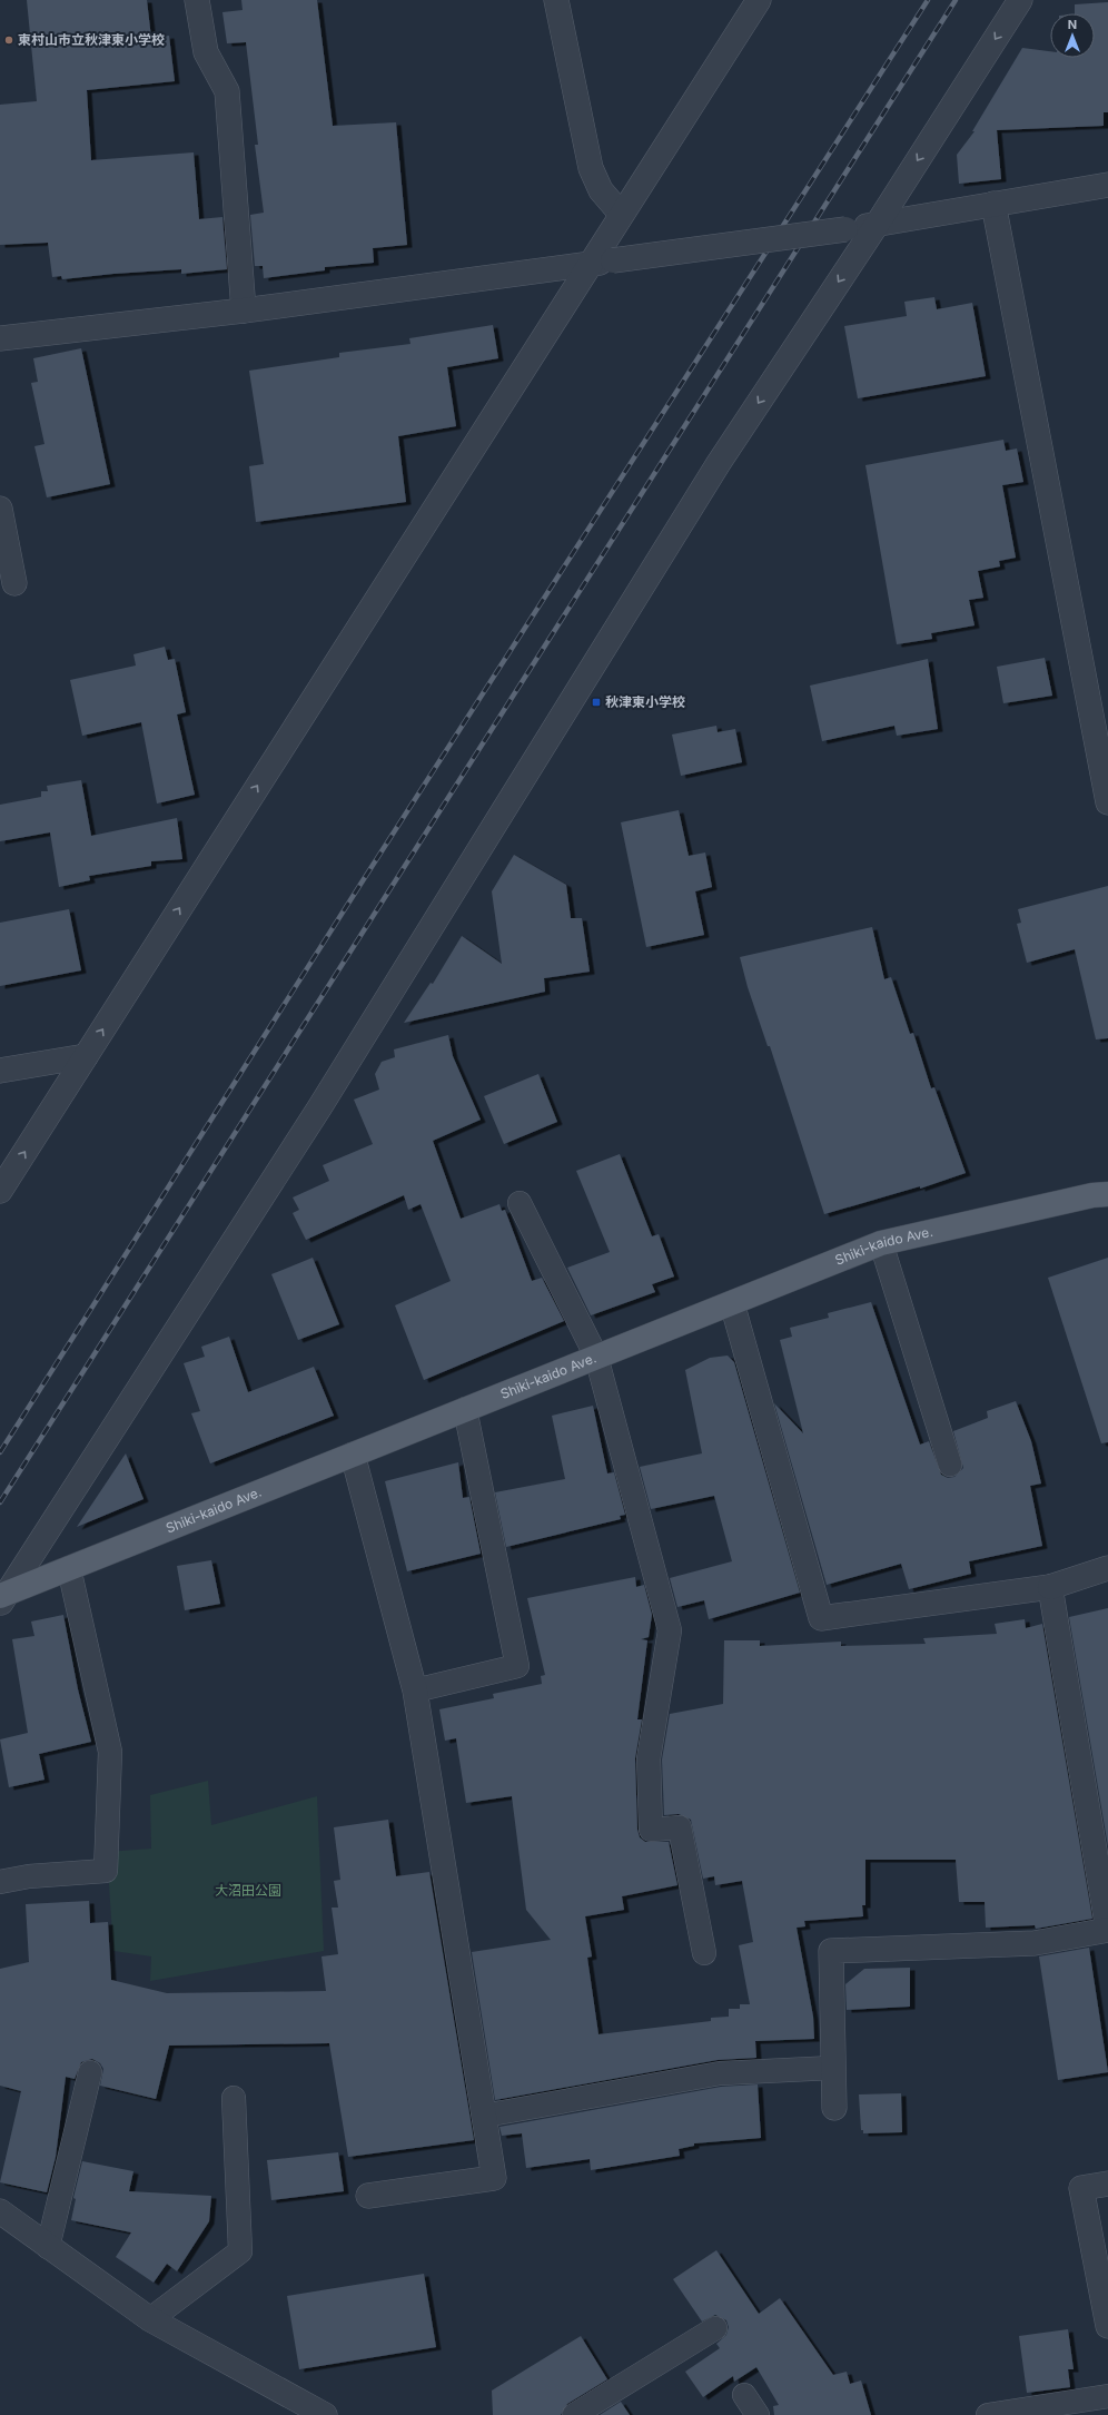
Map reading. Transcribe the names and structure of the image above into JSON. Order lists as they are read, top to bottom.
{
  "streets": {
    "main road": ["Shiki-kaido Ave."]
  },
  "parks": ["大沼田公園"],
  "places": {
    "other": ["東村山市立秋津東小学校"],
    "transit": ["秋津東小学校"]
  },
  "north": "top"
}
